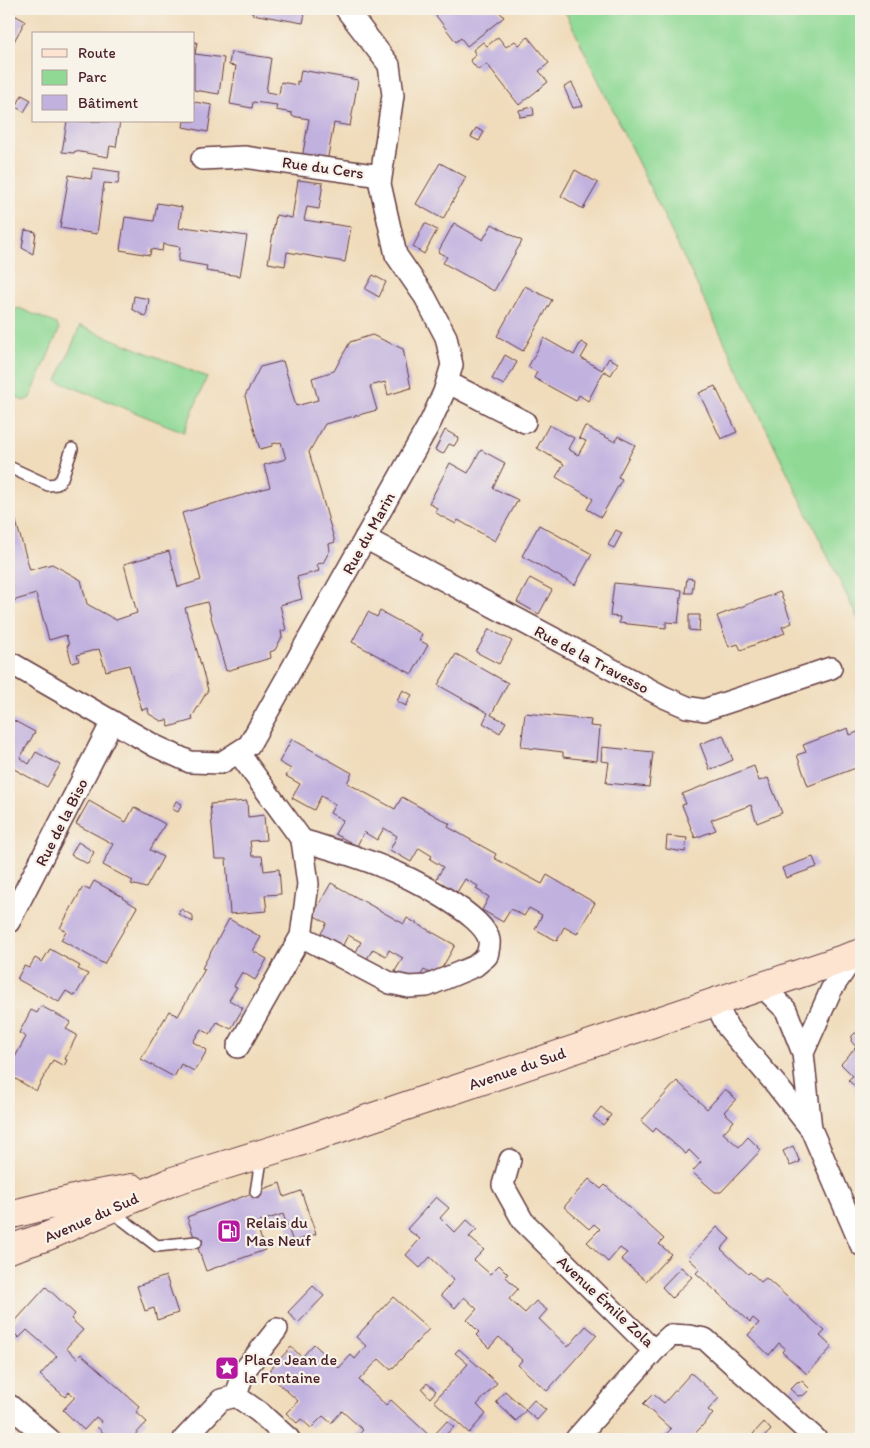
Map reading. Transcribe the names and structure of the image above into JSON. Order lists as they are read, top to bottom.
{
  "streets": {
    "main road": ["Avenue du Sud"],
    "street": [
      "Rue du Cers",
      "Rue du Marin",
      "Rue de la Travesso",
      "Rue de la Biso",
      "Avenue Émile Zola"
    ]
  },
  "crossings": [
    ["Rue du Cers", "Rue du Marin"],
    ["Rue du Marin", "Rue de la Travesso"],
    ["Rue du Marin", "Rue de la Biso"]
  ],
  "places": {
    "fuel station": ["Relais du Mas Neuf"],
    "place": ["Place Jean de la Fontaine"]
  },
  "legend": ["Route", "Parc", "Bâtiment"]
}
